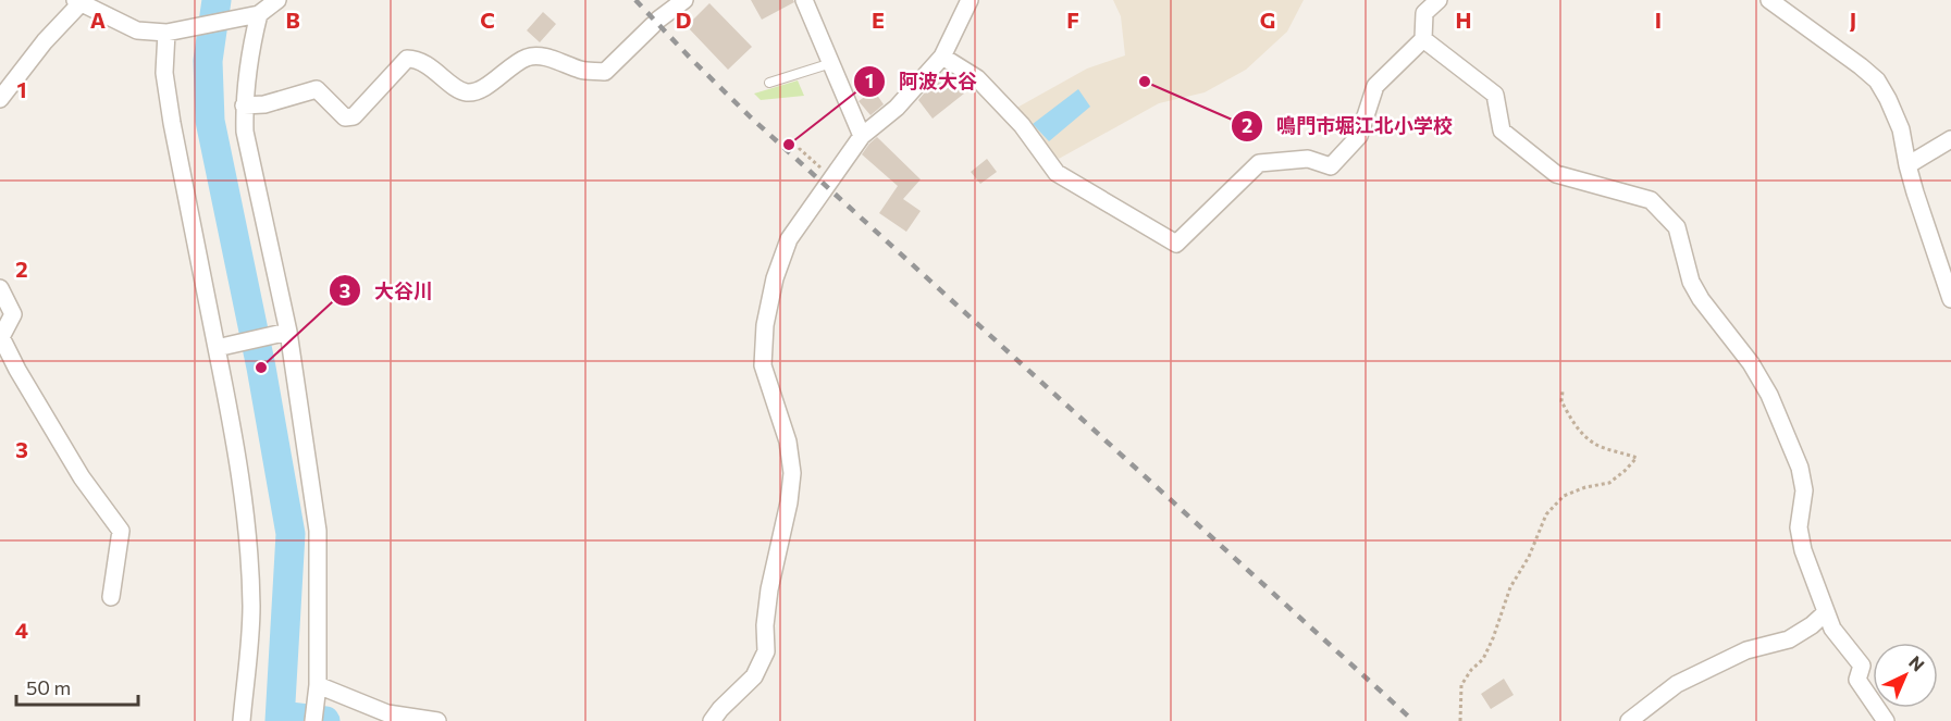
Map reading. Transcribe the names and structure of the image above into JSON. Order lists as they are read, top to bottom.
{
  "places": ["鳴門市堀江北小学校", "阿波大谷", "大谷川"],
  "scale_bar": "50 m",
  "north": "top right",
  "grid": {
    "columns": [
      "A",
      "B",
      "C",
      "D",
      "E",
      "F",
      "G",
      "H",
      "I",
      "J"
    ],
    "rows": [
      "1",
      "2",
      "3",
      "4"
    ]
  }
}
